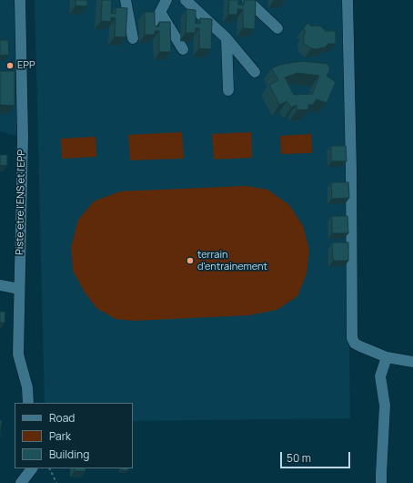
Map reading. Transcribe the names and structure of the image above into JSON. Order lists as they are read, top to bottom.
{
  "streets": {
    "street": ["Piste etre l'ENS et l'EPP"]
  },
  "places": ["EPP", "terrain d'entrainement"],
  "legend": ["Road", "Park", "Building"],
  "scale_bar": "50 m"
}
